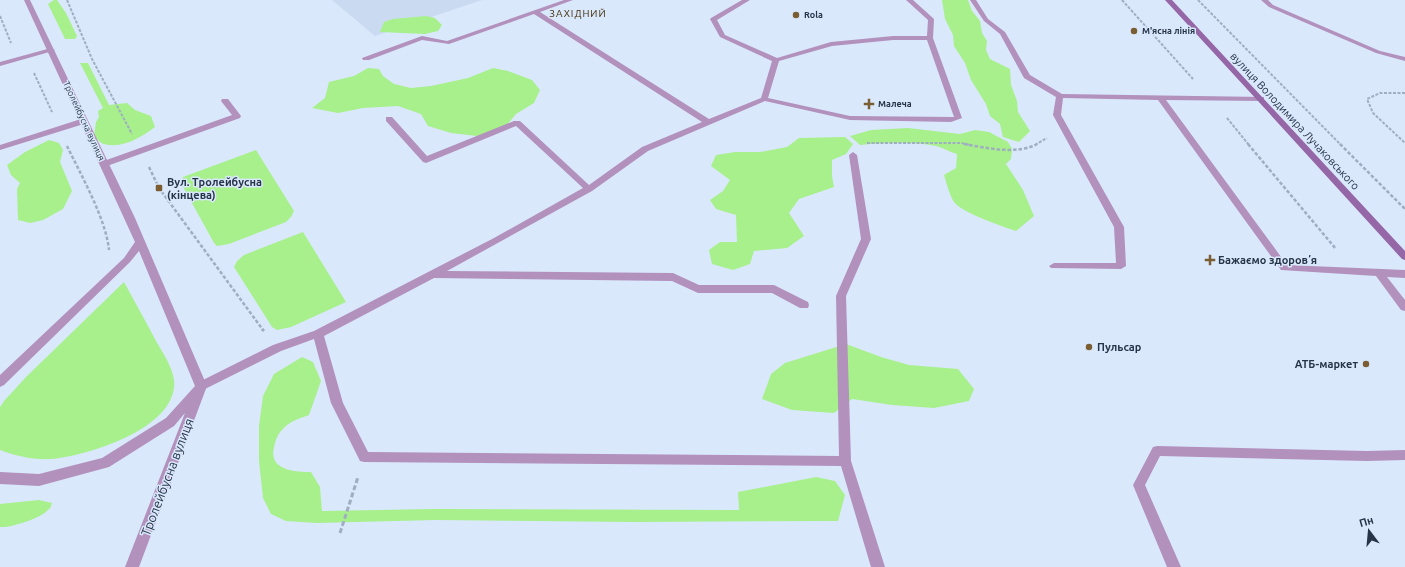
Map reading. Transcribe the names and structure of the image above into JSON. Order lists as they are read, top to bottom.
{
  "streets": {
    "main road": ["вулиця Володимира Лучаковського"],
    "street": ["Тролейбусна вулиця"]
  },
  "districts": ["ЗАХІДНИЙ"],
  "places": {
    "other": [
      "Rola",
      "М'ясна лінія",
      "Пульсар",
      "АТБ-маркет"
    ],
    "health": ["Малеча", "Бажаємо здоровʼя"],
    "transit": ["Вул. Тролейбусна (кінцева)"]
  },
  "north": "top"
}
